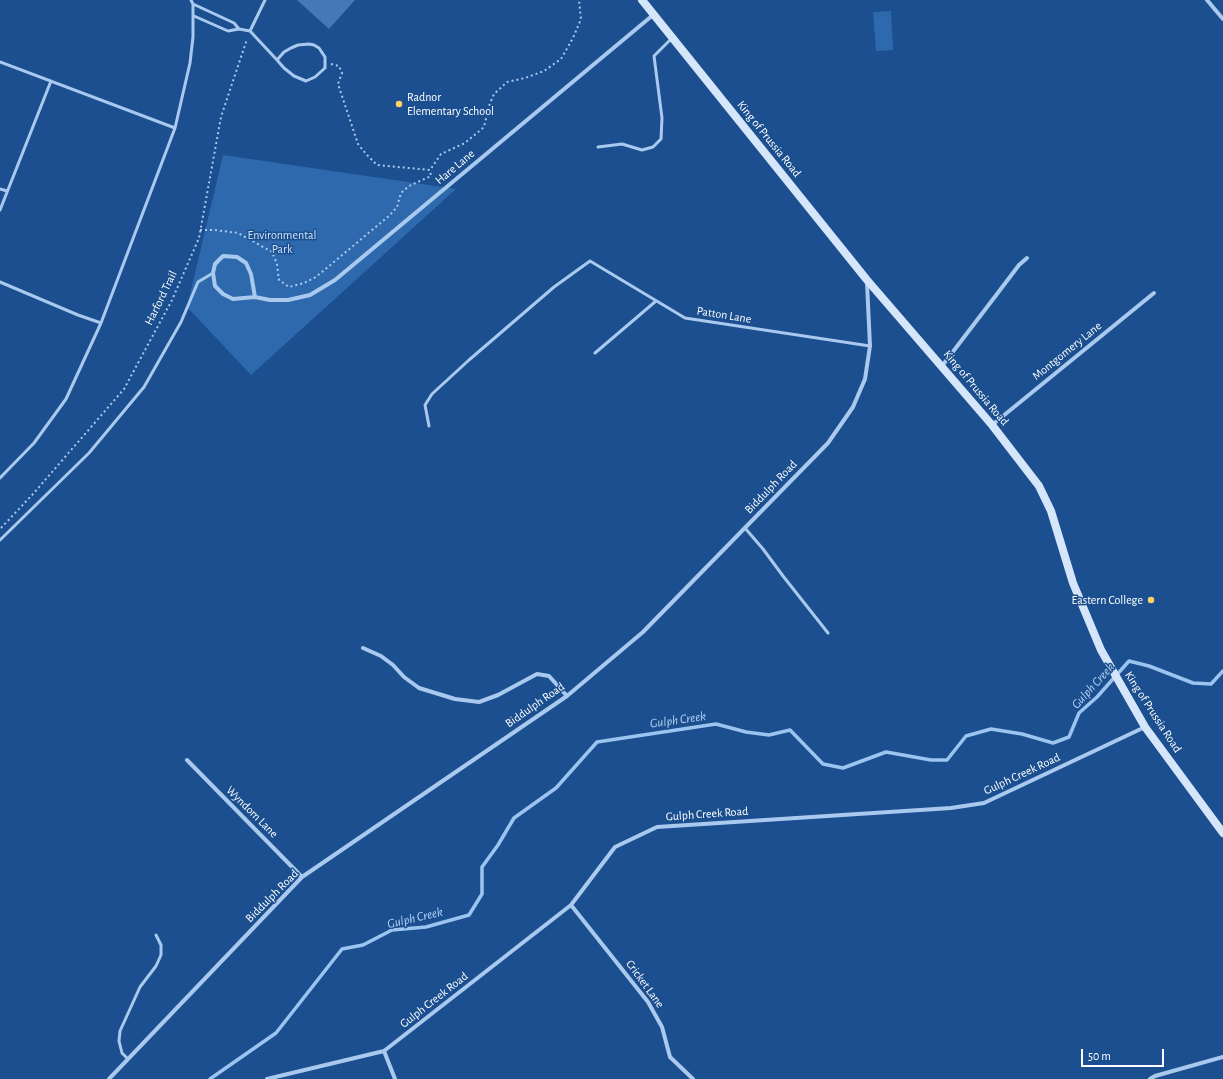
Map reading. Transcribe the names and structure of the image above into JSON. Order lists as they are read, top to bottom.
{
  "streets": {
    "street": [
      "King of Prussia Road",
      "Hare Lane",
      "Montgomery Lane",
      "Biddulph Road",
      "Gulph Creek Road",
      "Wyndom Lane",
      "Cricket Lane"
    ],
    "lane": ["Patton Lane"],
    "path": ["Harford Trail"]
  },
  "crossings": [
    ["King of Prussia Road", "Hare Lane"],
    ["King of Prussia Road", "Montgomery Lane"],
    ["King of Prussia Road", "Biddulph Road"],
    ["King of Prussia Road", "Gulph Creek Road"],
    ["Patton Lane", "Biddulph Road"],
    ["Biddulph Road", "Wyndom Lane"],
    ["Gulph Creek Road", "Cricket Lane"]
  ],
  "water": ["Gulph Creek"],
  "parks": ["Environmental Park"],
  "places": ["Radnor Elementary School", "Eastern College"],
  "scale_bar": "50 m"
}
